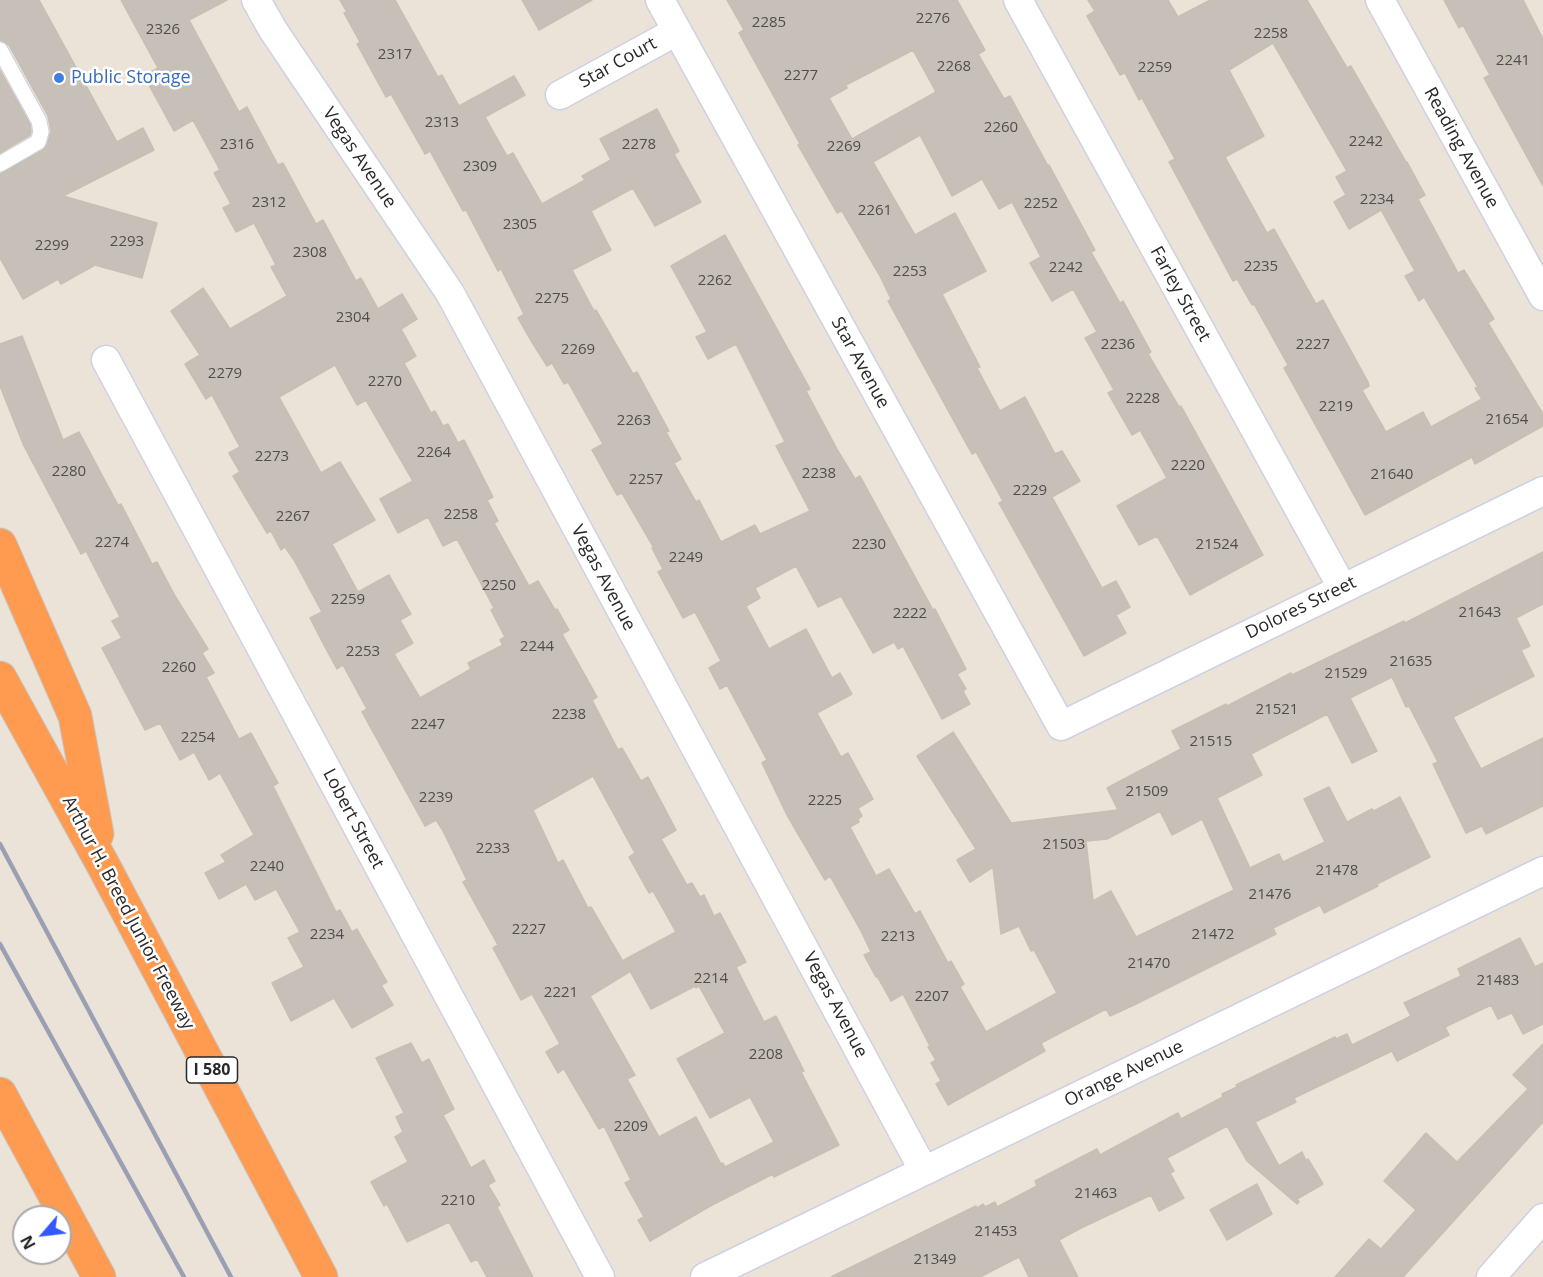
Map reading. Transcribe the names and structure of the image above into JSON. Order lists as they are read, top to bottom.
{
  "streets": {
    "highway": ["Arthur H. Breed Junior Freeway", "I 580"],
    "street": [
      "Star Court",
      "Reading Avenue",
      "Vegas Avenue",
      "Farley Street",
      "Star Avenue",
      "Dolores Street",
      "Lobert Street",
      "Orange Avenue"
    ]
  },
  "crossings": [
    ["Star Court", "Star Avenue"],
    ["Vegas Avenue", "Orange Avenue"],
    ["Farley Street", "Dolores Street"],
    ["Star Avenue", "Dolores Street"]
  ],
  "places": ["Public Storage"],
  "house_numbers": [
    "2276",
    "2285",
    "2326",
    "2258",
    "2317",
    "2241",
    "2268",
    "2259",
    "2277",
    "2313",
    "2260",
    "2242",
    "2316",
    "2278",
    "2269",
    "2309",
    "2234",
    "2312",
    "2252",
    "2261",
    "2305",
    "2293",
    "2299",
    "2308",
    "2235",
    "2242",
    "2253",
    "2262",
    "2275",
    "2304",
    "2236",
    "2227",
    "2269",
    "2279",
    "2270",
    "2228",
    "2219",
    "21654",
    "2263",
    "2264",
    "2273",
    "2220",
    "2280",
    "2238",
    "21640",
    "2257",
    "2229",
    "2258",
    "2267",
    "2274",
    "2230",
    "21524",
    "2249",
    "2250",
    "2259",
    "21643",
    "2222",
    "2244",
    "2253",
    "21635",
    "2260",
    "21529",
    "21521",
    "2238",
    "2247",
    "2254",
    "21515",
    "21509",
    "2239",
    "2225",
    "21503",
    "2233",
    "2240",
    "21478",
    "21476",
    "2227",
    "2234",
    "21472",
    "2213",
    "21470",
    "2214",
    "21483",
    "2221",
    "2207",
    "2208",
    "2209",
    "21463",
    "2210",
    "21453",
    "21349"
  ],
  "north": "bottom left"
}
